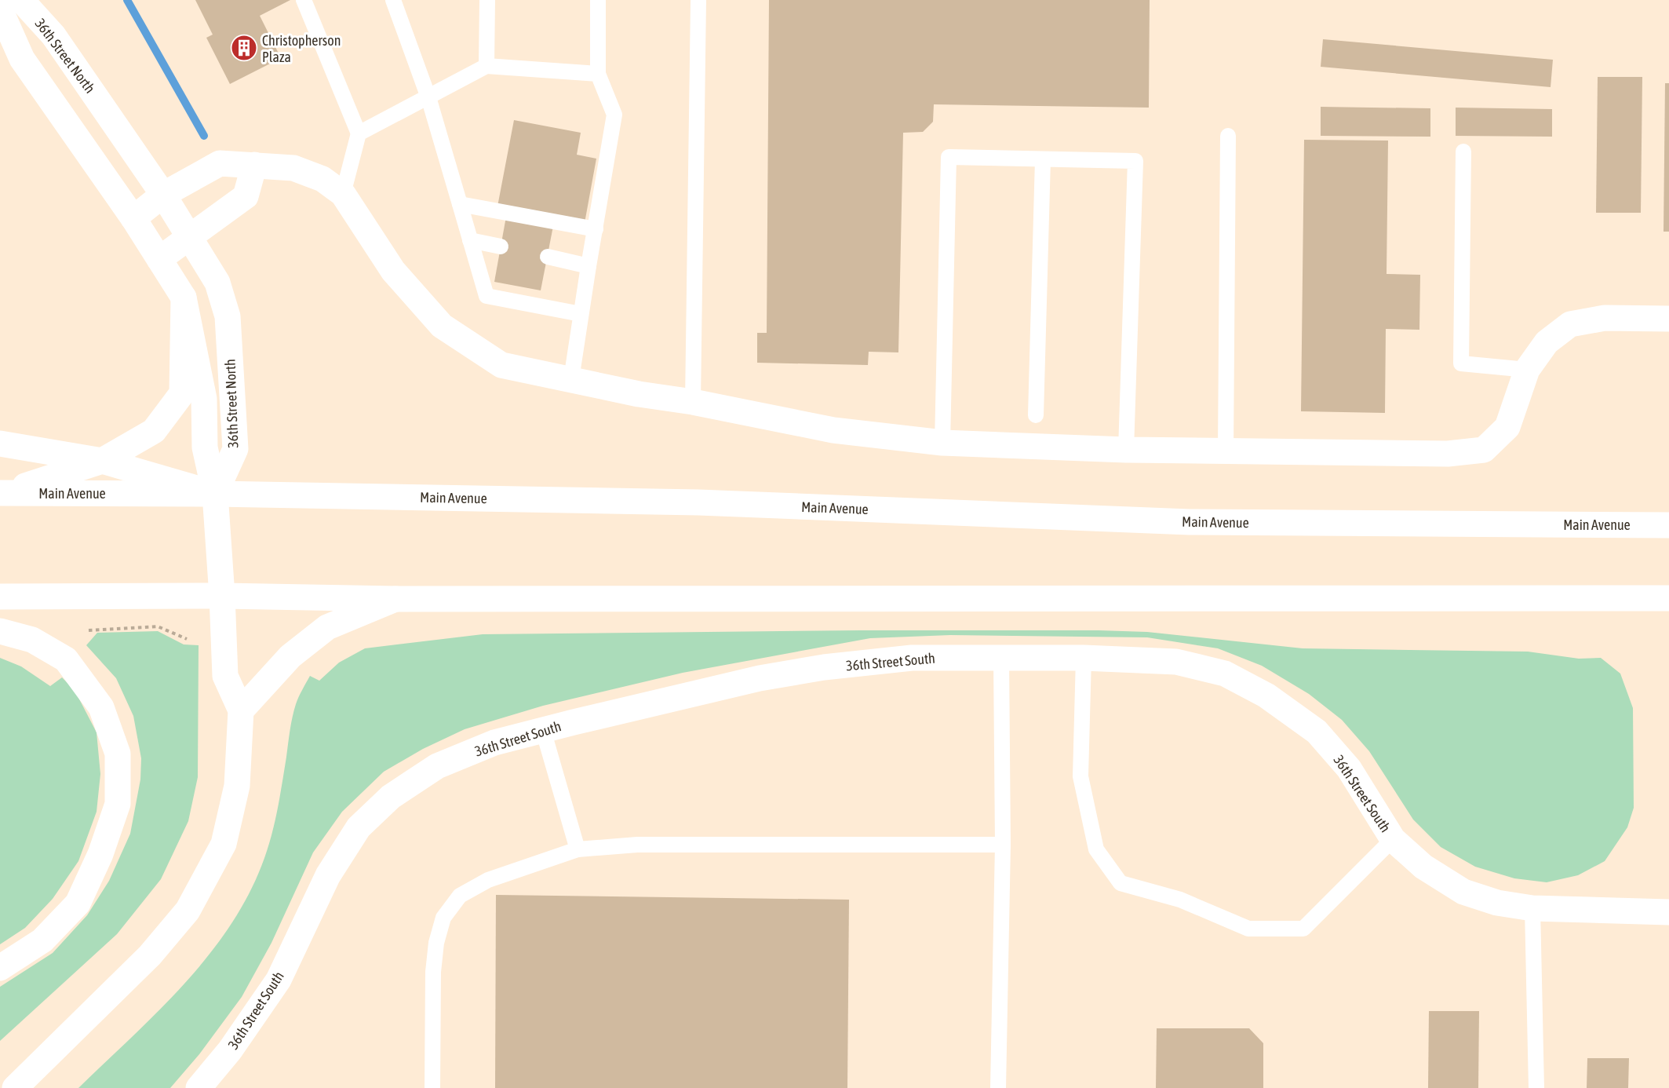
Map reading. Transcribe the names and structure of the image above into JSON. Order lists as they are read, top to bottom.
{
  "streets": {
    "main road": ["36th Street North", "Main Avenue", "36th Street South"]
  },
  "crossings": [
    ["36th Street North", "Main Avenue"]
  ],
  "places": {
    "building": ["Christopherson Plaza"]
  }
}
